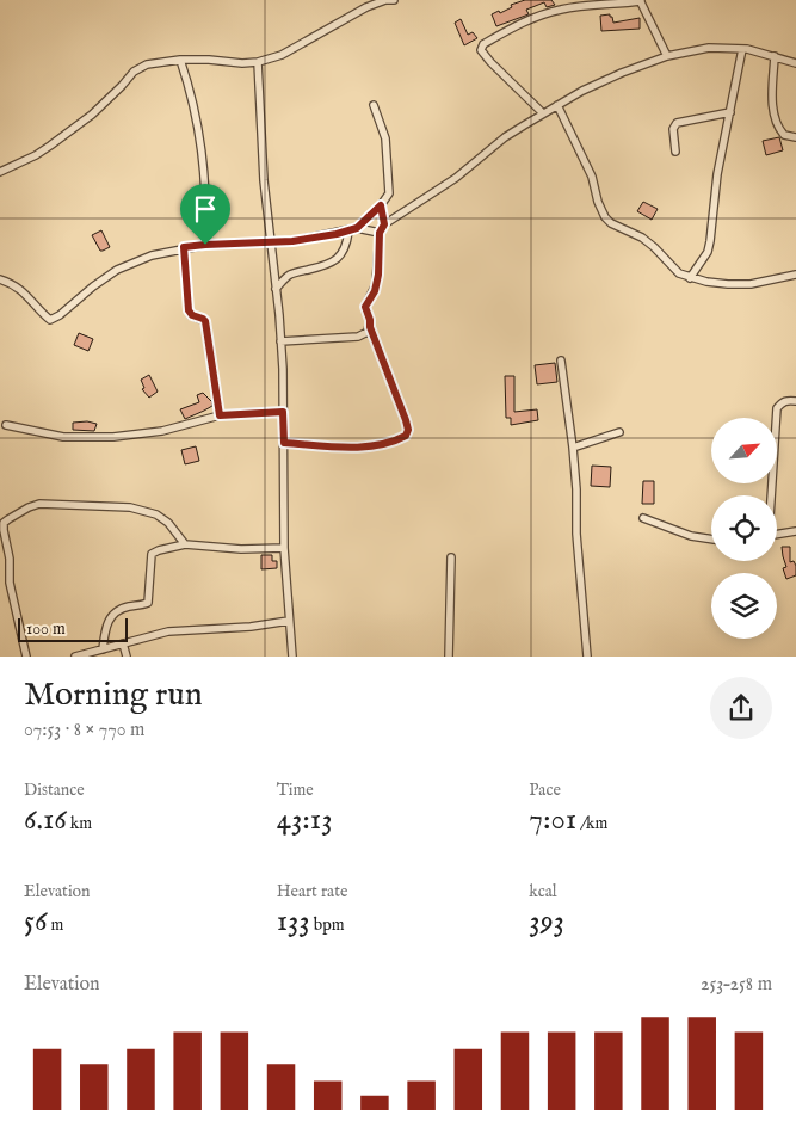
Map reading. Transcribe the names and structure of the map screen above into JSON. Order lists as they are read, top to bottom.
{
  "scale_bar": "100 m",
  "north": "top right",
  "page": {
    "scale": "100 m",
    "heading": ["Morning run", "07:53 · 8 × 770 m"],
    "stats": [
      ["Distance", "6.16 km"],
      ["Time", "43:13"],
      ["Pace", "7:01 /km"],
      ["Elevation", "56 m"],
      ["Heart rate", "133 bpm"],
      ["kcal", "393"]
    ],
    "chart": ["Elevation", "253–258 m"]
  }
}
